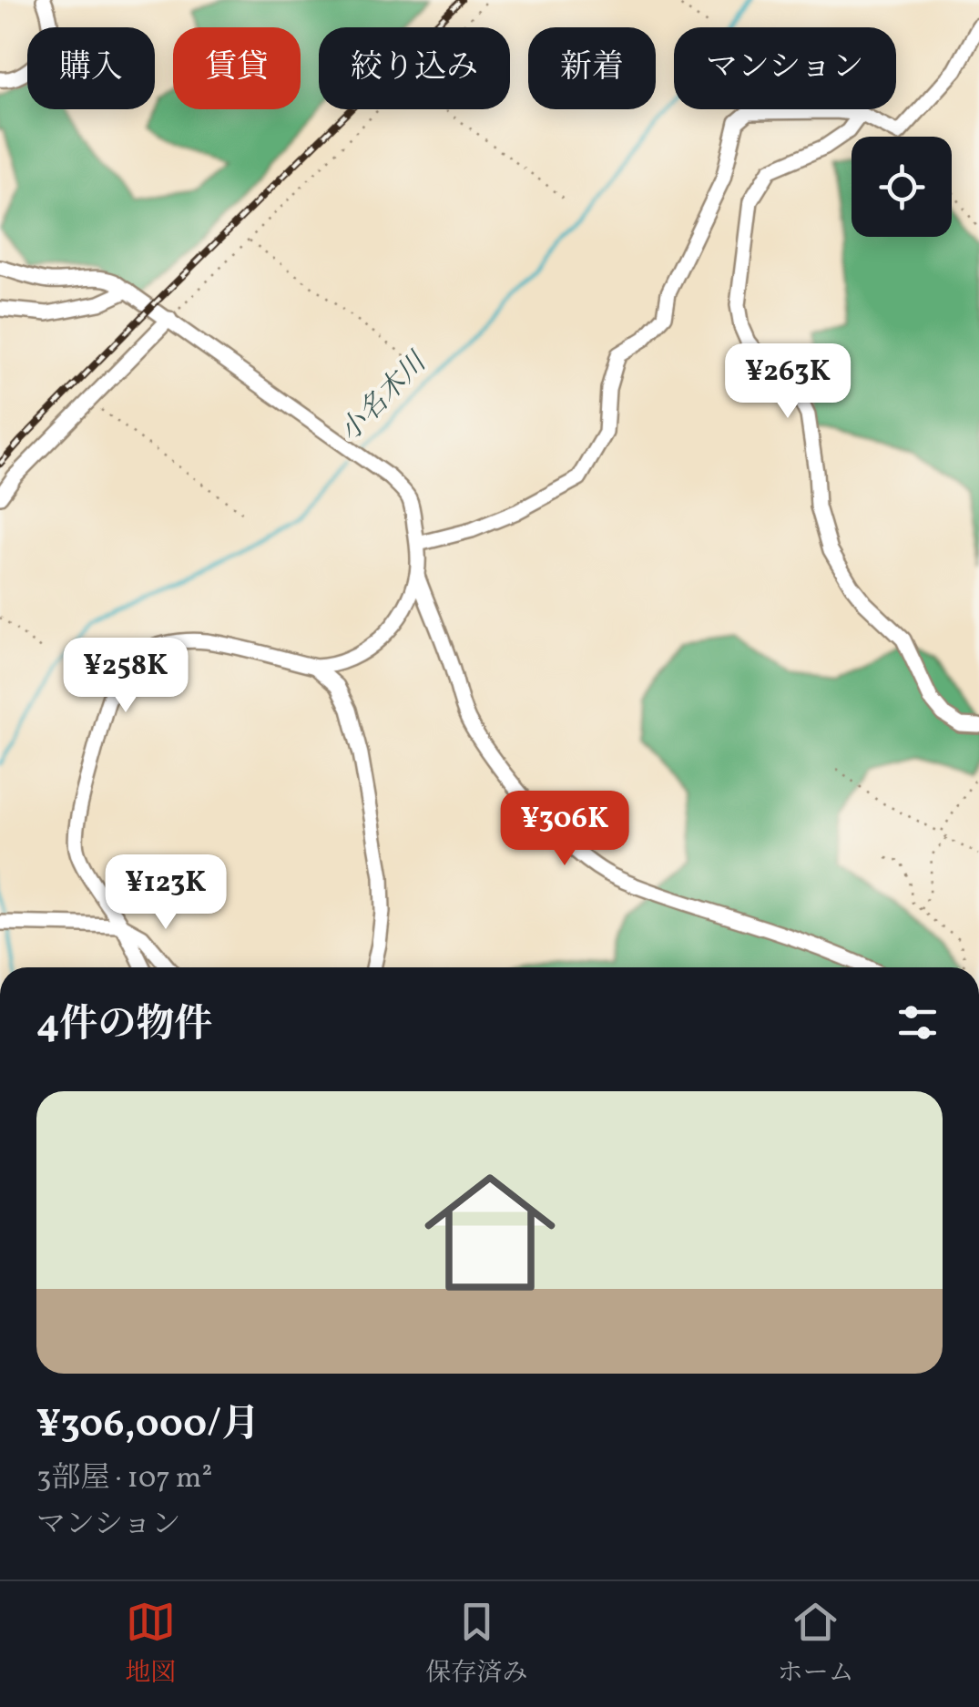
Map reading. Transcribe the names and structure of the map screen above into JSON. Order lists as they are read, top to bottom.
{
  "water": ["小名木川"],
  "page": {
    "chip": [
      "購入",
      "賃貸",
      "絞り込み",
      "新着",
      "マンション"
    ],
    "price": [
      "¥263K",
      "¥258K",
      "¥306K",
      "¥123K"
    ],
    "heading": "4件の物件",
    "list": [
      {
        "name": "¥306,000/月",
        "note": "3部屋 · 107 m² · マンション"
      }
    ],
    "tabs": ["地図", "保存済み", "ホーム"]
  }
}
